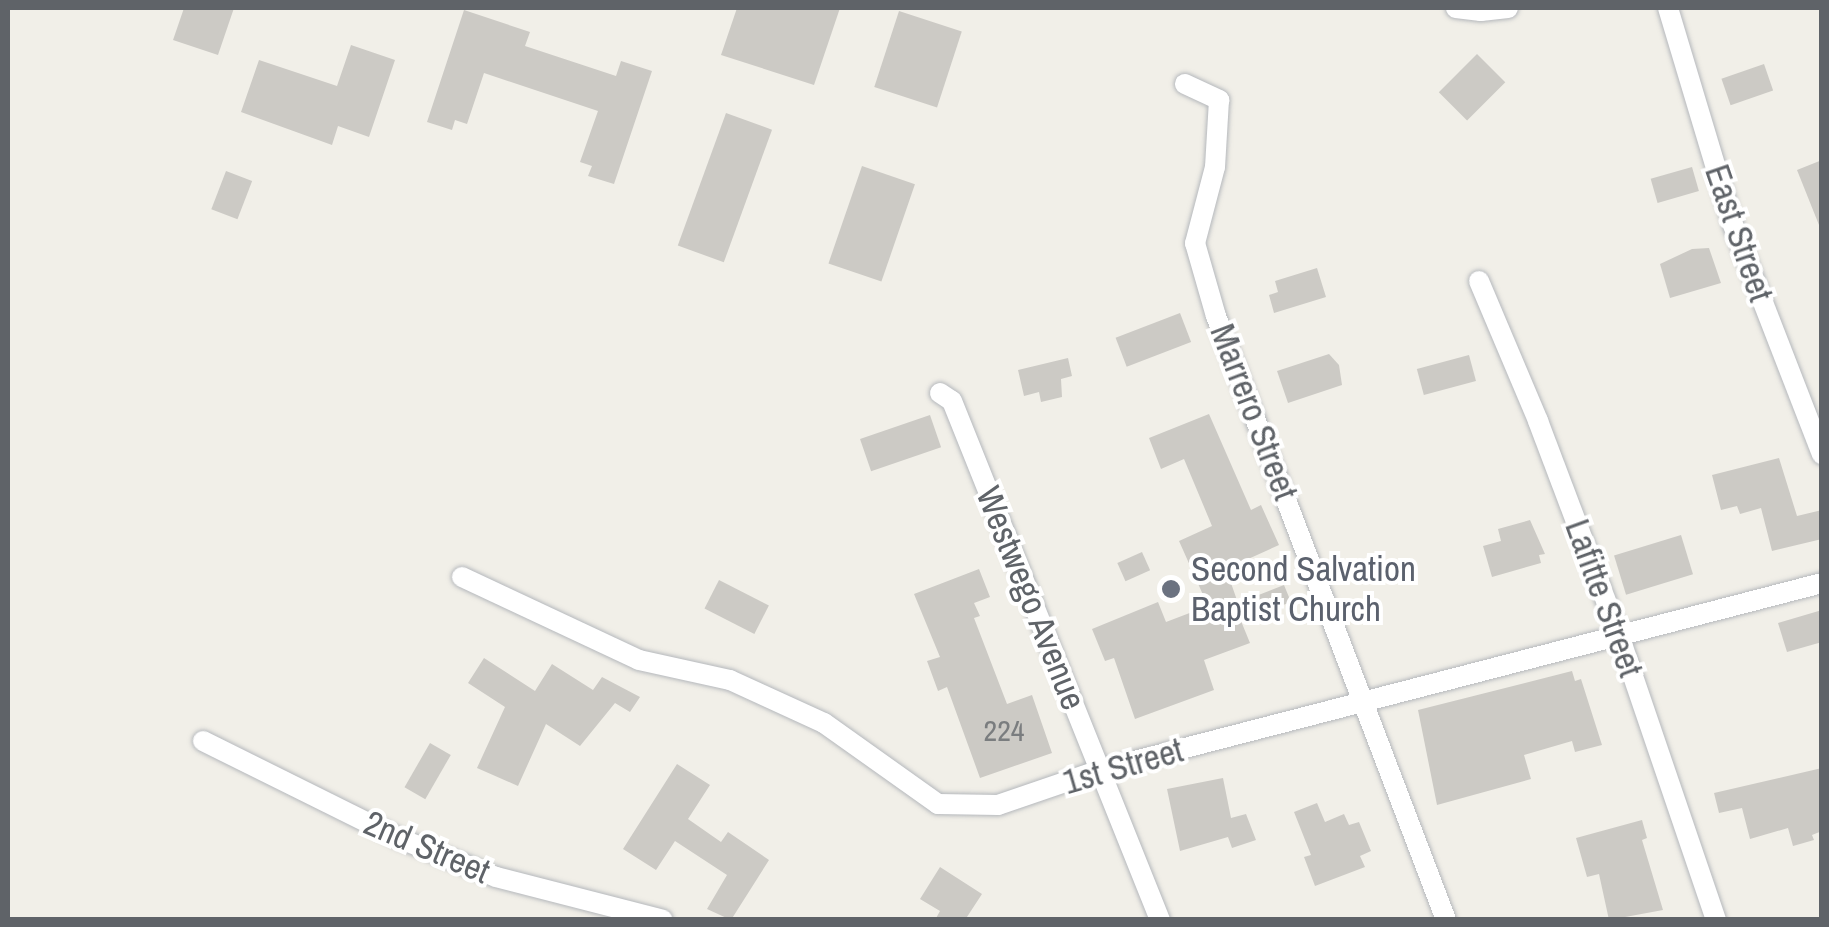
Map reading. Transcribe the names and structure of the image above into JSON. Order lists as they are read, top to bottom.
{
  "streets": {
    "street": [
      "East Street",
      "Marrero Street",
      "Westwego Avenue",
      "Lafitte Street",
      "1st Street",
      "2nd Street"
    ]
  },
  "crossings": [
    ["Marrero Street", "1st Street"],
    ["Westwego Avenue", "1st Street"],
    ["Lafitte Street", "1st Street"]
  ],
  "places": ["Second Salvation Baptist Church"],
  "house_numbers": ["224"]
}
